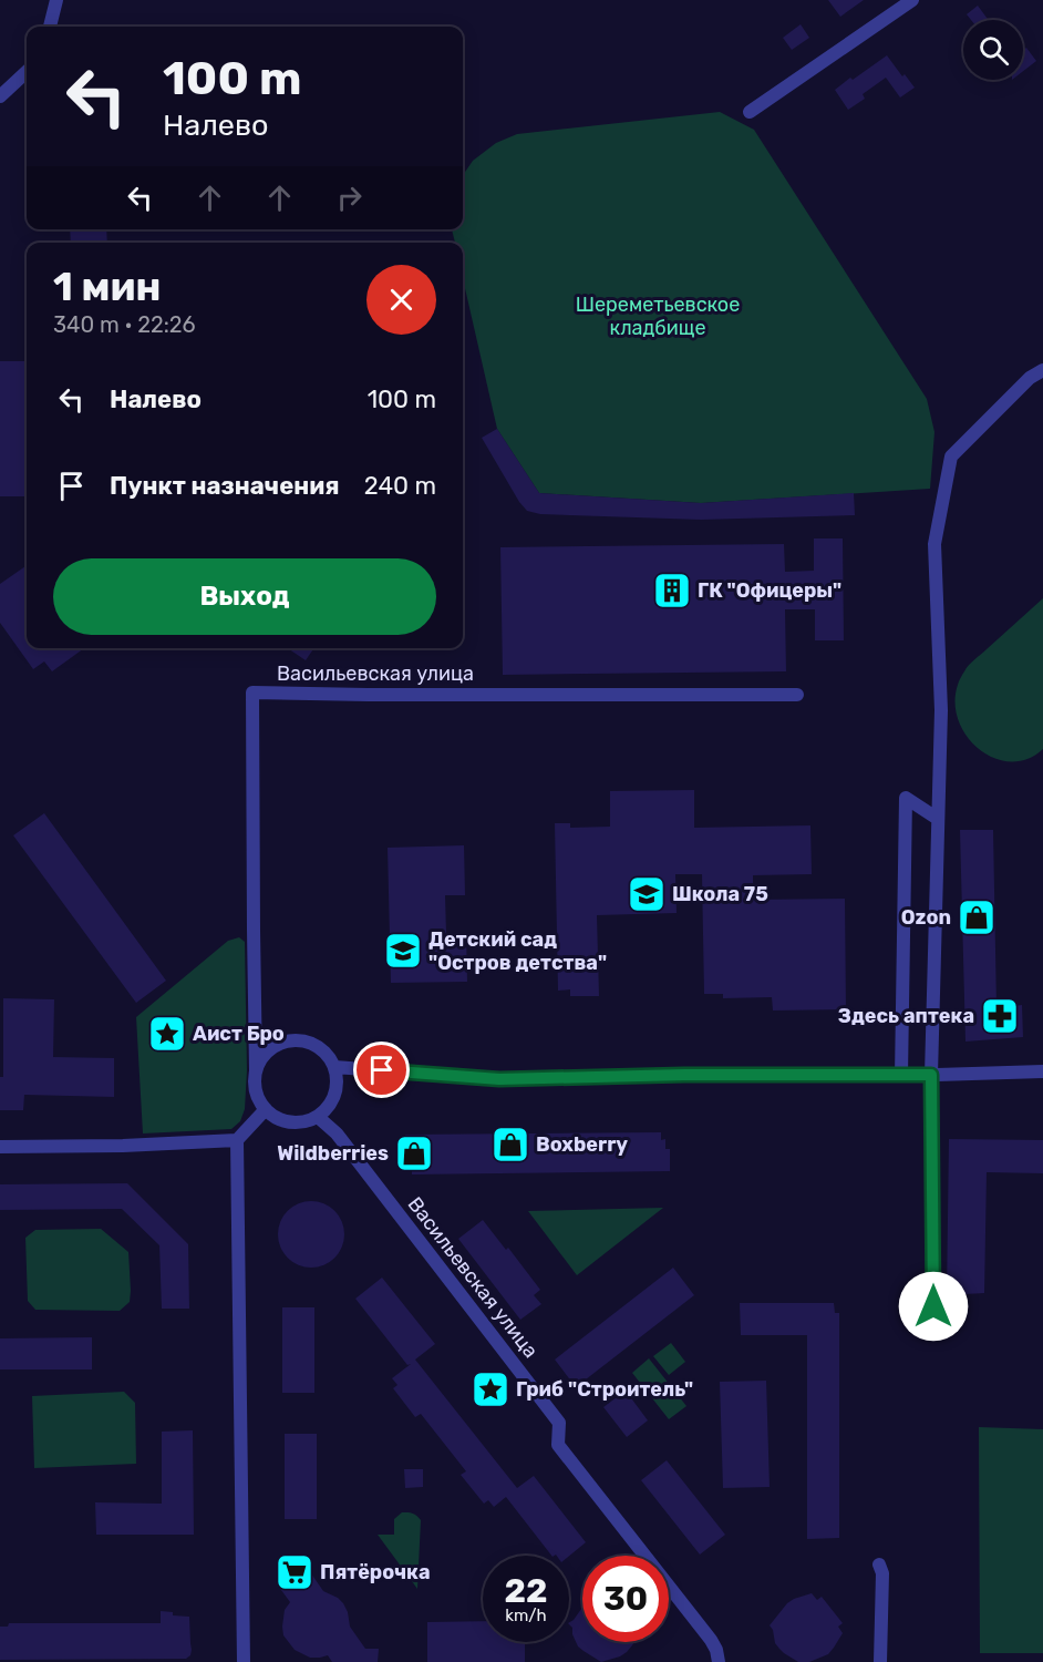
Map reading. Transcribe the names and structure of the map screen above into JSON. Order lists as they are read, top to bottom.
{
  "streets": {
    "street": ["Васильевская улица"]
  },
  "parks": ["Шереметьевское кладбище"],
  "places": {
    "building": ["ГК \"Офицеры\""],
    "school or university": ["Школа 75", "Детский сад \"Остров детства\""],
    "shop": ["Ozon", "Boxberry", "Wildberries"],
    "pharmacy": ["Здесь аптека"],
    "place": ["Аист Бро", "Гриб \"Строитель\""],
    "supermarket": ["Пятёрочка"]
  },
  "page": {
    "turn": ["100 m", "Налево"],
    "heading": ["1 мин", "340 m · 22:26"],
    "list": [
      {
        "name": "Налево",
        "value": "100 m"
      },
      {
        "name": "Пункт назначения",
        "value": "240 m"
      }
    ],
    "buttons": "Выход",
    "speed": "22 km/h",
    "limit": "30"
  }
}
